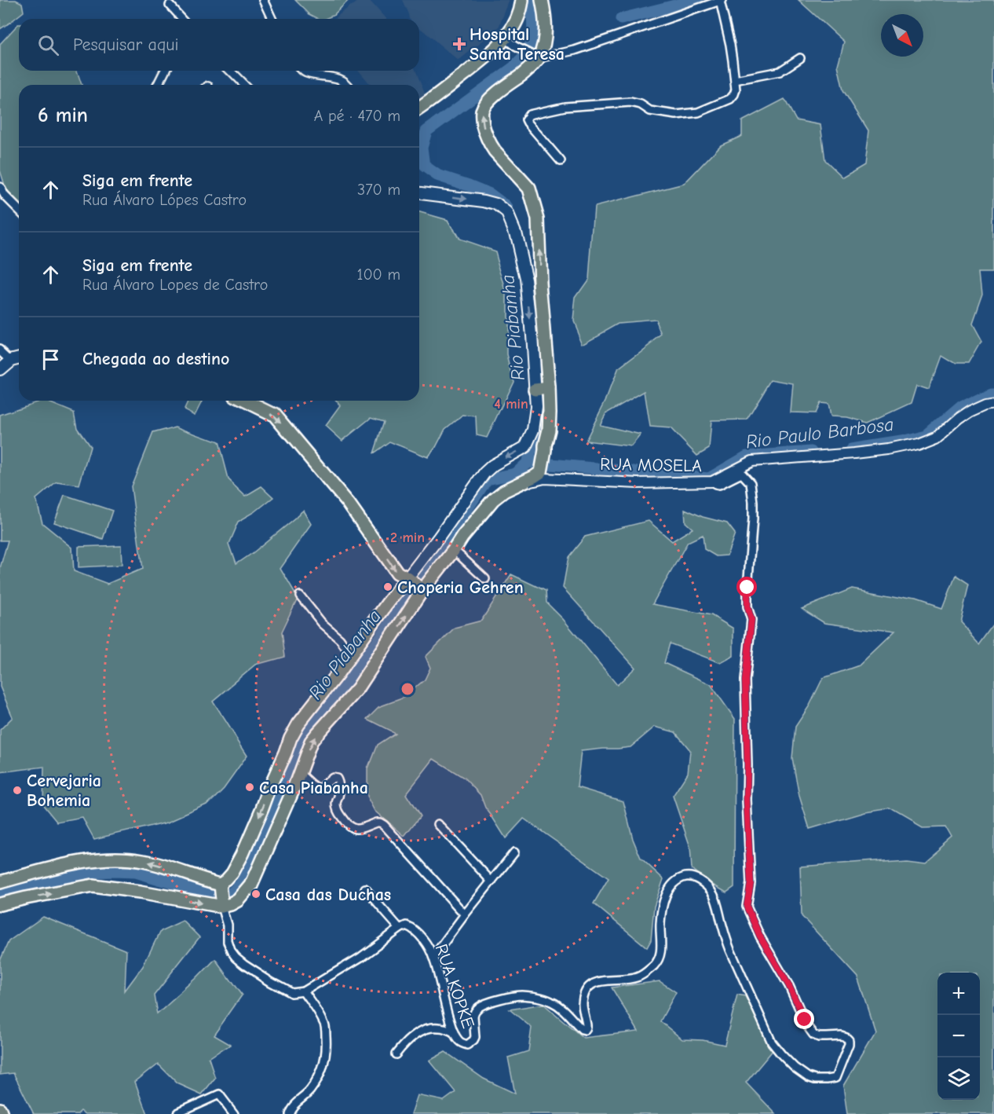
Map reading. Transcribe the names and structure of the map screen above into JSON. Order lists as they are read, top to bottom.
{
  "streets": {
    "street": ["RUA MOSELA", "RUA KOPKE"]
  },
  "crossings": [
    ["RUA MOSELA", "RUA KOPKE"]
  ],
  "water": ["Rio Piabanha", "Rio Paulo Barbosa"],
  "places": {
    "health": ["Hospital Santa Teresa"],
    "other": [
      "Choperia Gehren",
      "Casa Piabanha",
      "Cervejaria Bohemia",
      "Casa das Duchas"
    ]
  },
  "north": "bottom right",
  "page": {
    "search": "Pesquisar aqui",
    "heading": ["6 min", "A pé · 470 m"],
    "list": [
      ["Siga em frente", "Rua Álvaro Lópes Castro", "370 m"],
      ["Siga em frente", "Rua Álvaro Lopes de Castro", "100 m"],
      "Chegada ao destino"
    ],
    "map_buttons": ["+", "−"]
  },
  "rings": ["4 min", "2 min"]
}
